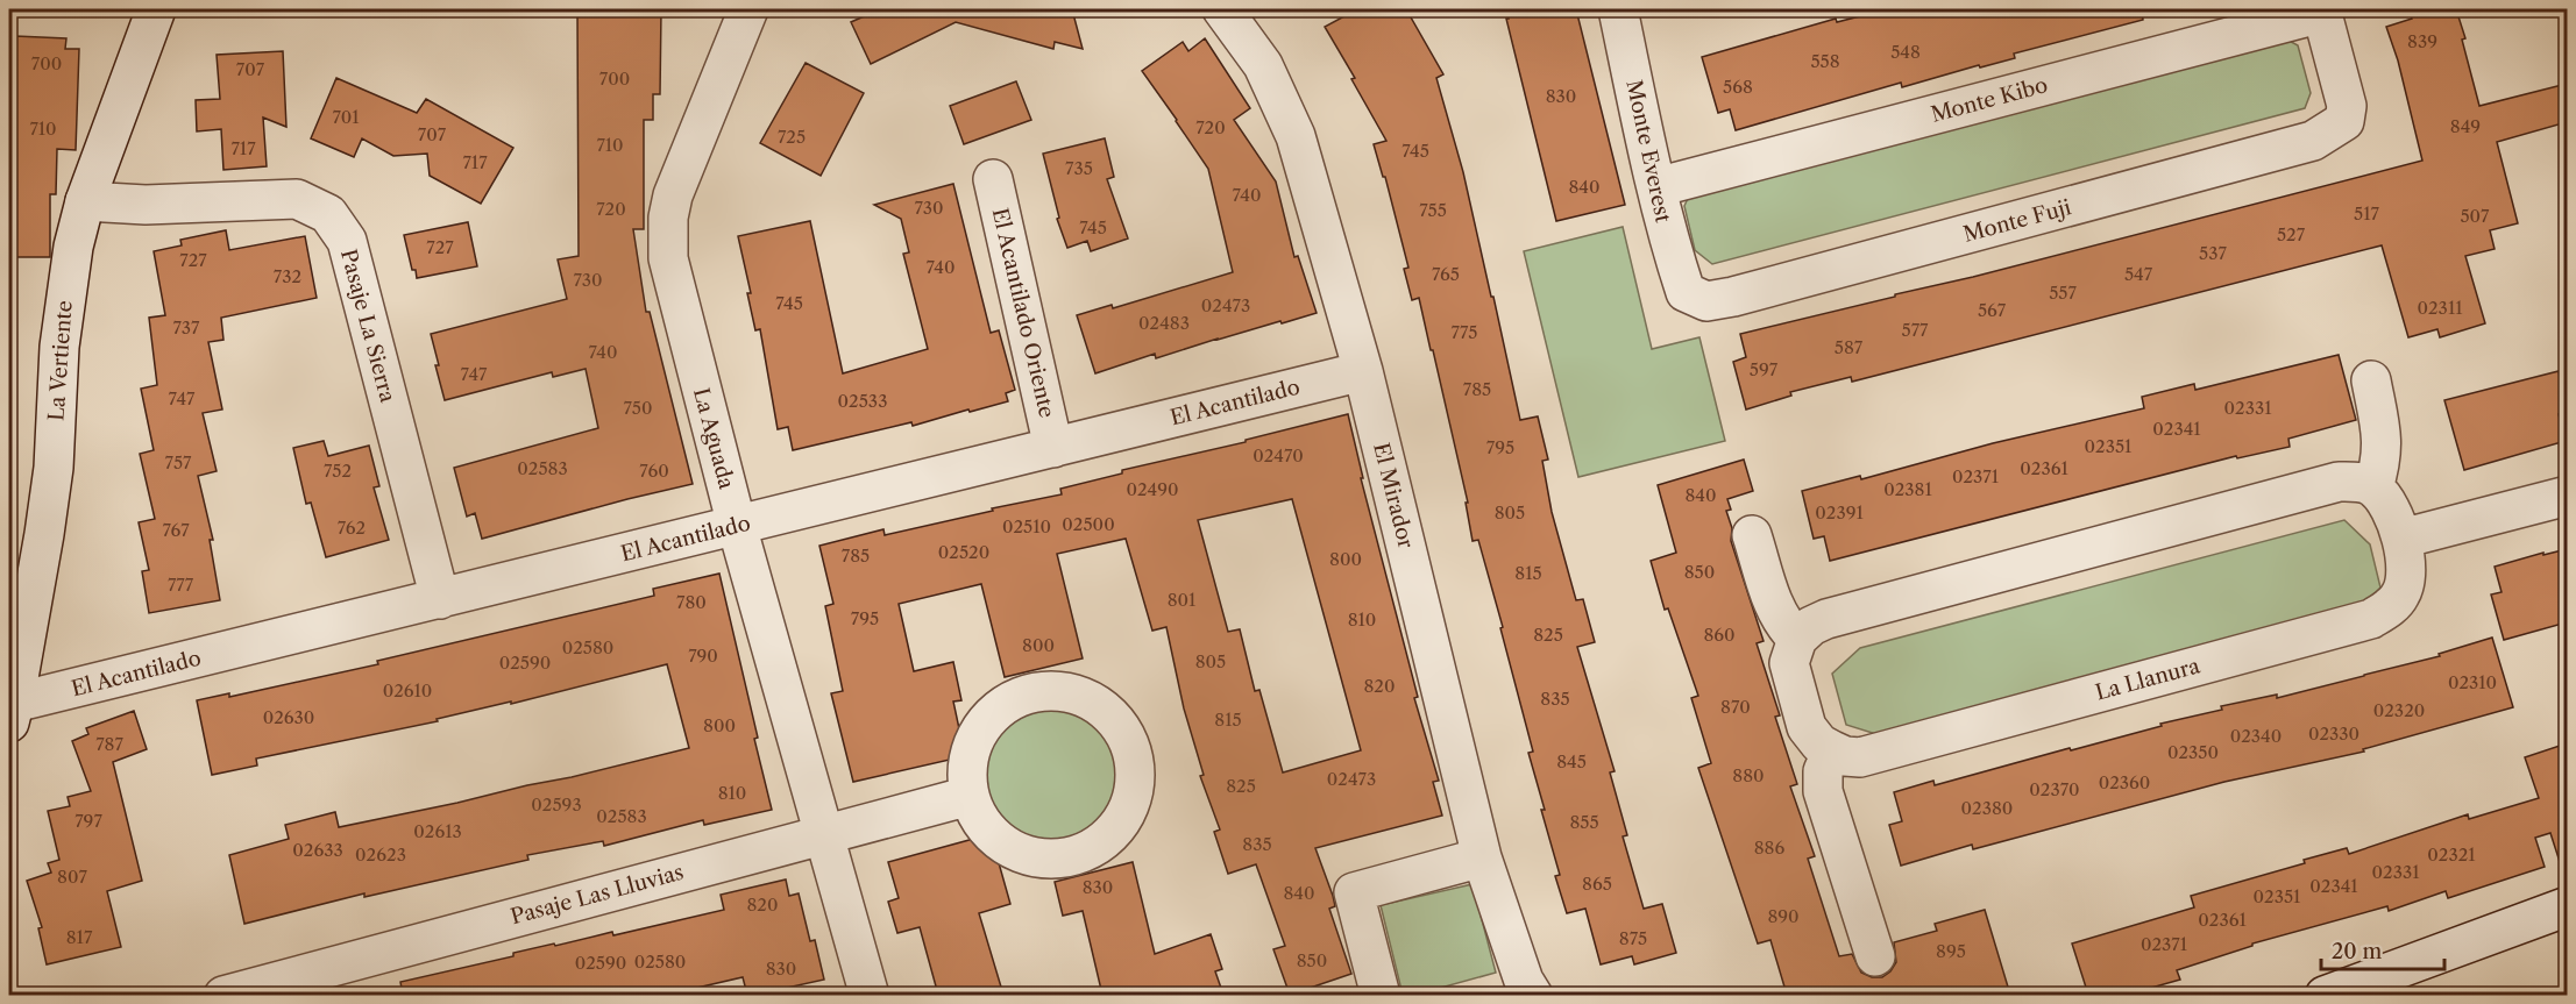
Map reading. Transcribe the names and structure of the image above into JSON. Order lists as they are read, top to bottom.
{
  "streets": {
    "street": [
      "Monte Kibo",
      "Monte Everest",
      "Monte Fuji",
      "El Acantilado Oriente",
      "Pasaje La Sierra",
      "La Vertiente",
      "El Acantilado",
      "La Aguada",
      "El Mirador",
      "La Llanura",
      "Pasaje Las Lluvias"
    ]
  },
  "crossings": [
    ["Monte Kibo", "Monte Everest"],
    ["Monte Kibo", "Monte Fuji"],
    ["Monte Everest", "Monte Fuji"],
    ["El Acantilado Oriente", "El Acantilado"],
    ["Pasaje La Sierra", "La Vertiente"],
    ["Pasaje La Sierra", "El Acantilado"],
    ["La Vertiente", "El Acantilado"],
    ["El Acantilado", "La Aguada"],
    ["El Acantilado", "El Mirador"],
    ["La Aguada", "Pasaje Las Lluvias"]
  ],
  "house_numbers": [
    "839",
    "548",
    "558",
    "700",
    "707",
    "700",
    "568",
    "830",
    "701",
    "849",
    "720",
    "710",
    "707",
    "725",
    "710",
    "717",
    "745",
    "717",
    "735",
    "840",
    "740",
    "730",
    "720",
    "755",
    "517",
    "507",
    "745",
    "527",
    "727",
    "537",
    "727",
    "740",
    "765",
    "547",
    "732",
    "730",
    "557",
    "745",
    "02473",
    "02311",
    "567",
    "02483",
    "737",
    "577",
    "775",
    "587",
    "740",
    "597",
    "747",
    "785",
    "747",
    "02533",
    "750",
    "02331",
    "02341",
    "02351",
    "795",
    "02470",
    "757",
    "02583",
    "02361",
    "752",
    "760",
    "02371",
    "02490",
    "02381",
    "840",
    "805",
    "02391",
    "02500",
    "02510",
    "762",
    "767",
    "02520",
    "785",
    "800",
    "850",
    "815",
    "777",
    "801",
    "780",
    "795",
    "810",
    "825",
    "860",
    "800",
    "02580",
    "790",
    "805",
    "02590",
    "02310",
    "820",
    "02610",
    "835",
    "870",
    "02320",
    "02630",
    "815",
    "800",
    "02330",
    "02340",
    "787",
    "02350",
    "845",
    "880",
    "02473",
    "02360",
    "825",
    "02370",
    "810",
    "02593",
    "02380",
    "02583",
    "797",
    "855",
    "02613",
    "835",
    "886",
    "02633",
    "02623",
    "02321",
    "02331",
    "807",
    "865",
    "02341",
    "830",
    "840",
    "02351",
    "820",
    "890",
    "02361",
    "817",
    "875",
    "02371",
    "895",
    "850",
    "02580",
    "02590",
    "830"
  ],
  "scale_bar": "20 m"
}
